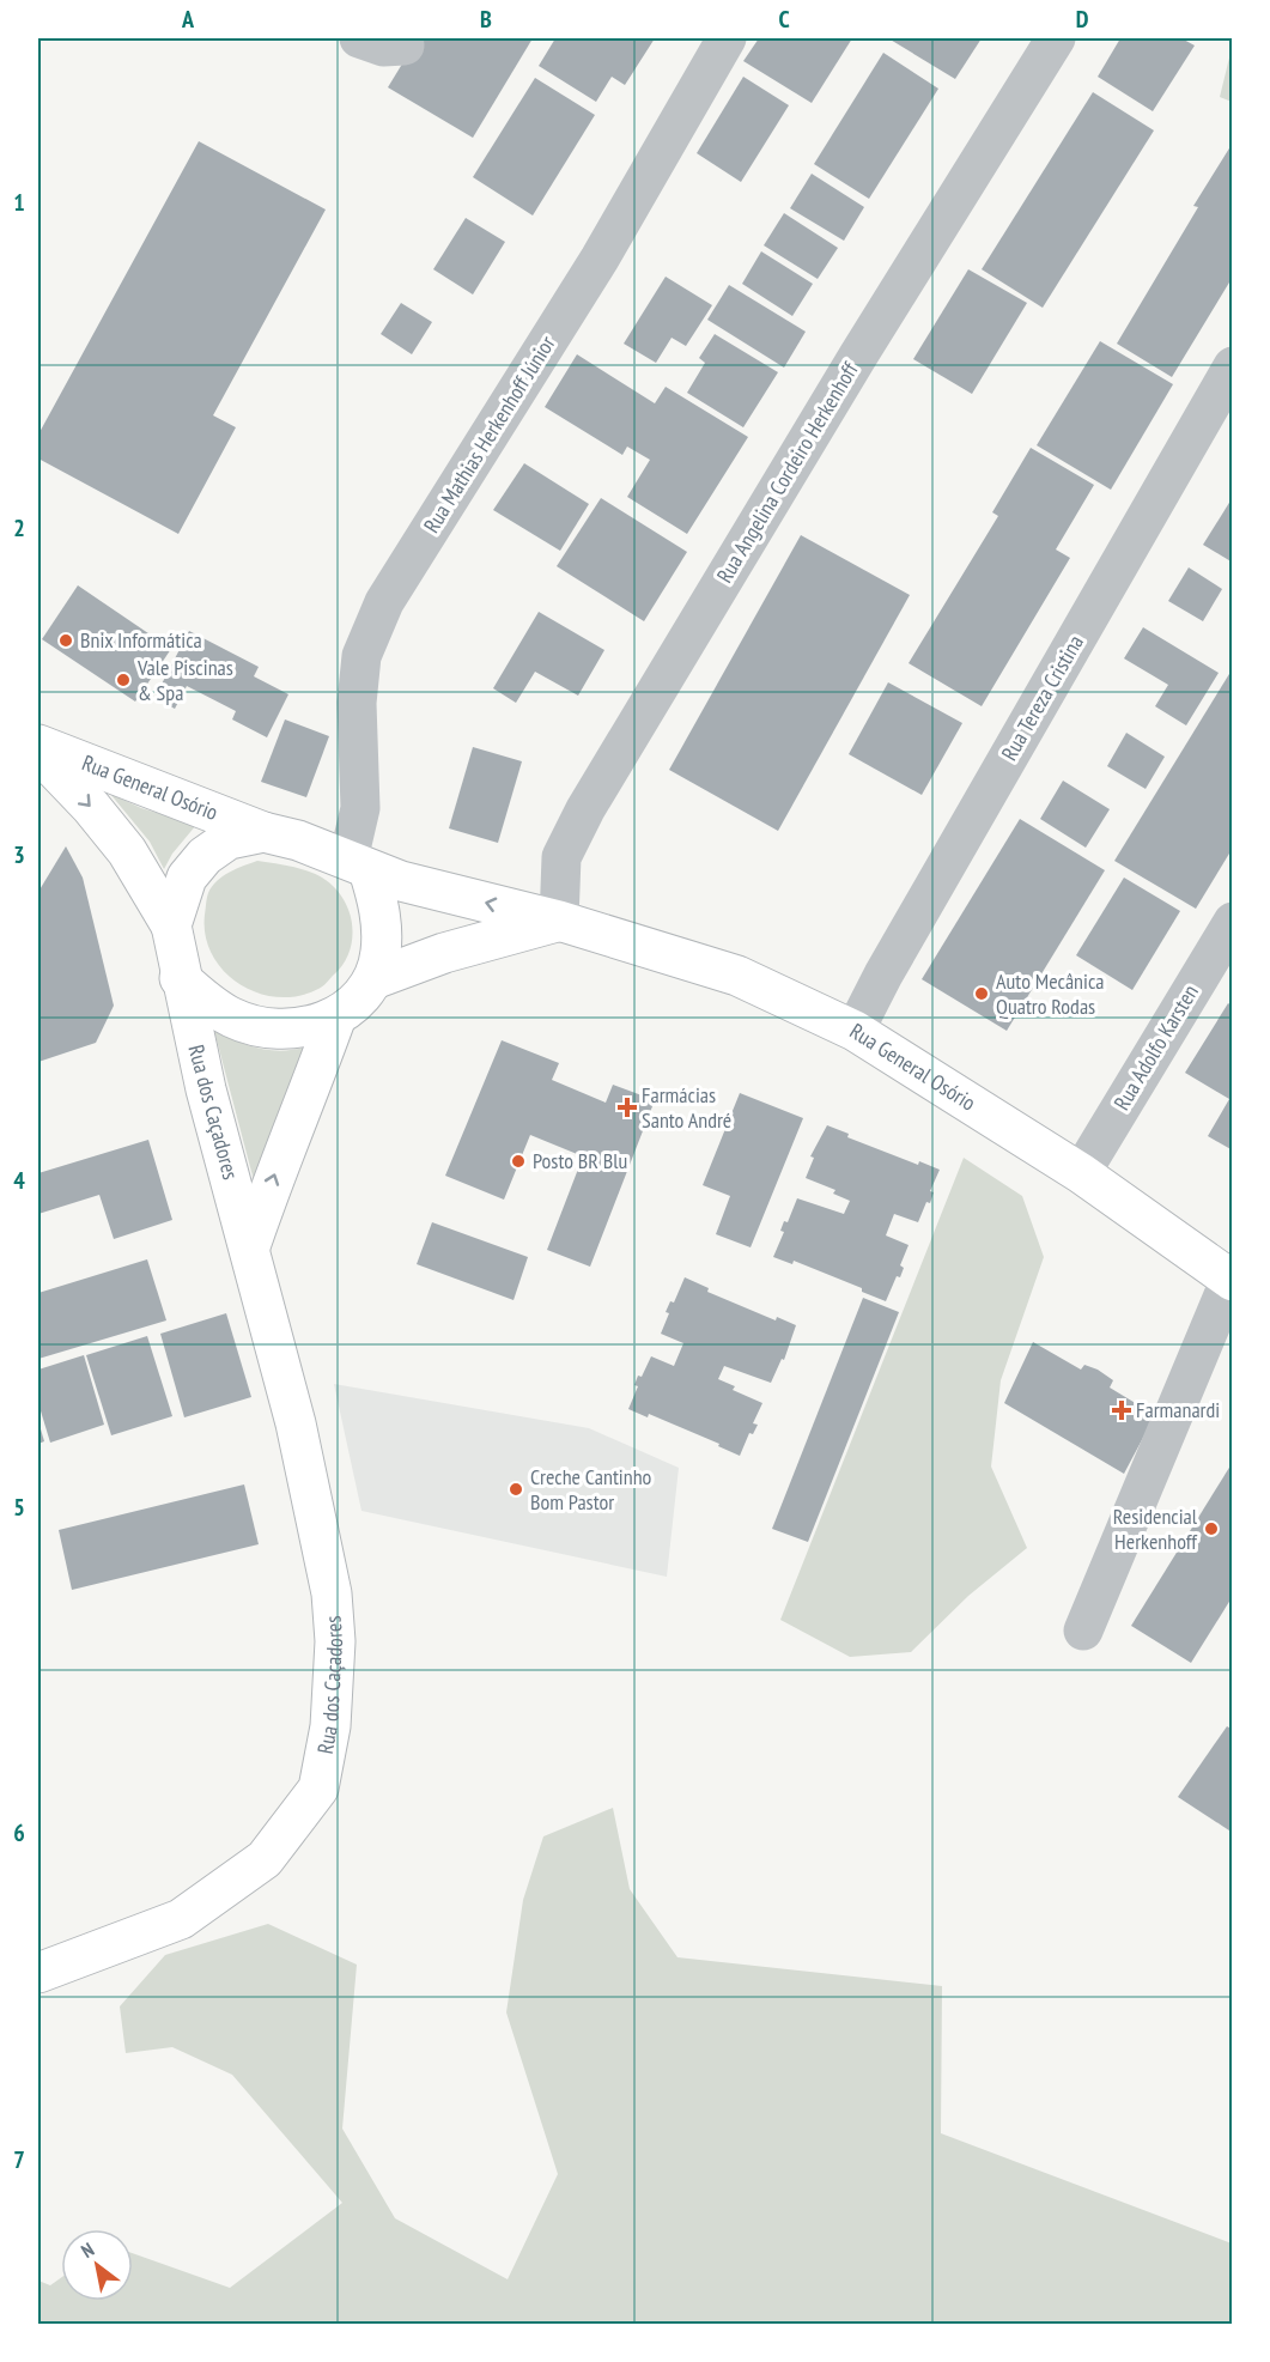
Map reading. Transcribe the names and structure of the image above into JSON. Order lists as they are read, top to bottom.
{
  "streets": {
    "main road": ["Rua General Osório", "Rua dos Caçadores"],
    "street": [
      "Rua Mathias Herkenhoff Júnior",
      "Rua Angelina Cordeiro Herkenhoff",
      "Rua Tereza Cristina",
      "Rua Adolfo Karsten"
    ]
  },
  "crossings": [
    ["Rua Mathias Herkenhoff Júnior", "Rua General Osório"],
    ["Rua Mathias Herkenhoff Júnior", "Rua dos Caçadores"],
    ["Rua Angelina Cordeiro Herkenhoff", "Rua General Osório"],
    ["Rua Tereza Cristina", "Rua General Osório"],
    ["Rua General Osório", "Rua Adolfo Karsten"],
    ["Rua General Osório", "Rua dos Caçadores"]
  ],
  "places": {
    "other": [
      "Bnix Informática",
      "Vale Piscinas & Spa",
      "Auto Mecânica Quatro Rodas",
      "Posto BR Blu",
      "Creche Cantinho Bom Pastor",
      "Residencial Herkenhoff"
    ],
    "health": ["Farmácias Santo André", "Farmanardi"]
  },
  "north": "top left",
  "grid": {
    "columns": [
      "A",
      "B",
      "C",
      "D"
    ],
    "rows": [
      "1",
      "2",
      "3",
      "4",
      "5",
      "6",
      "7"
    ]
  }
}
